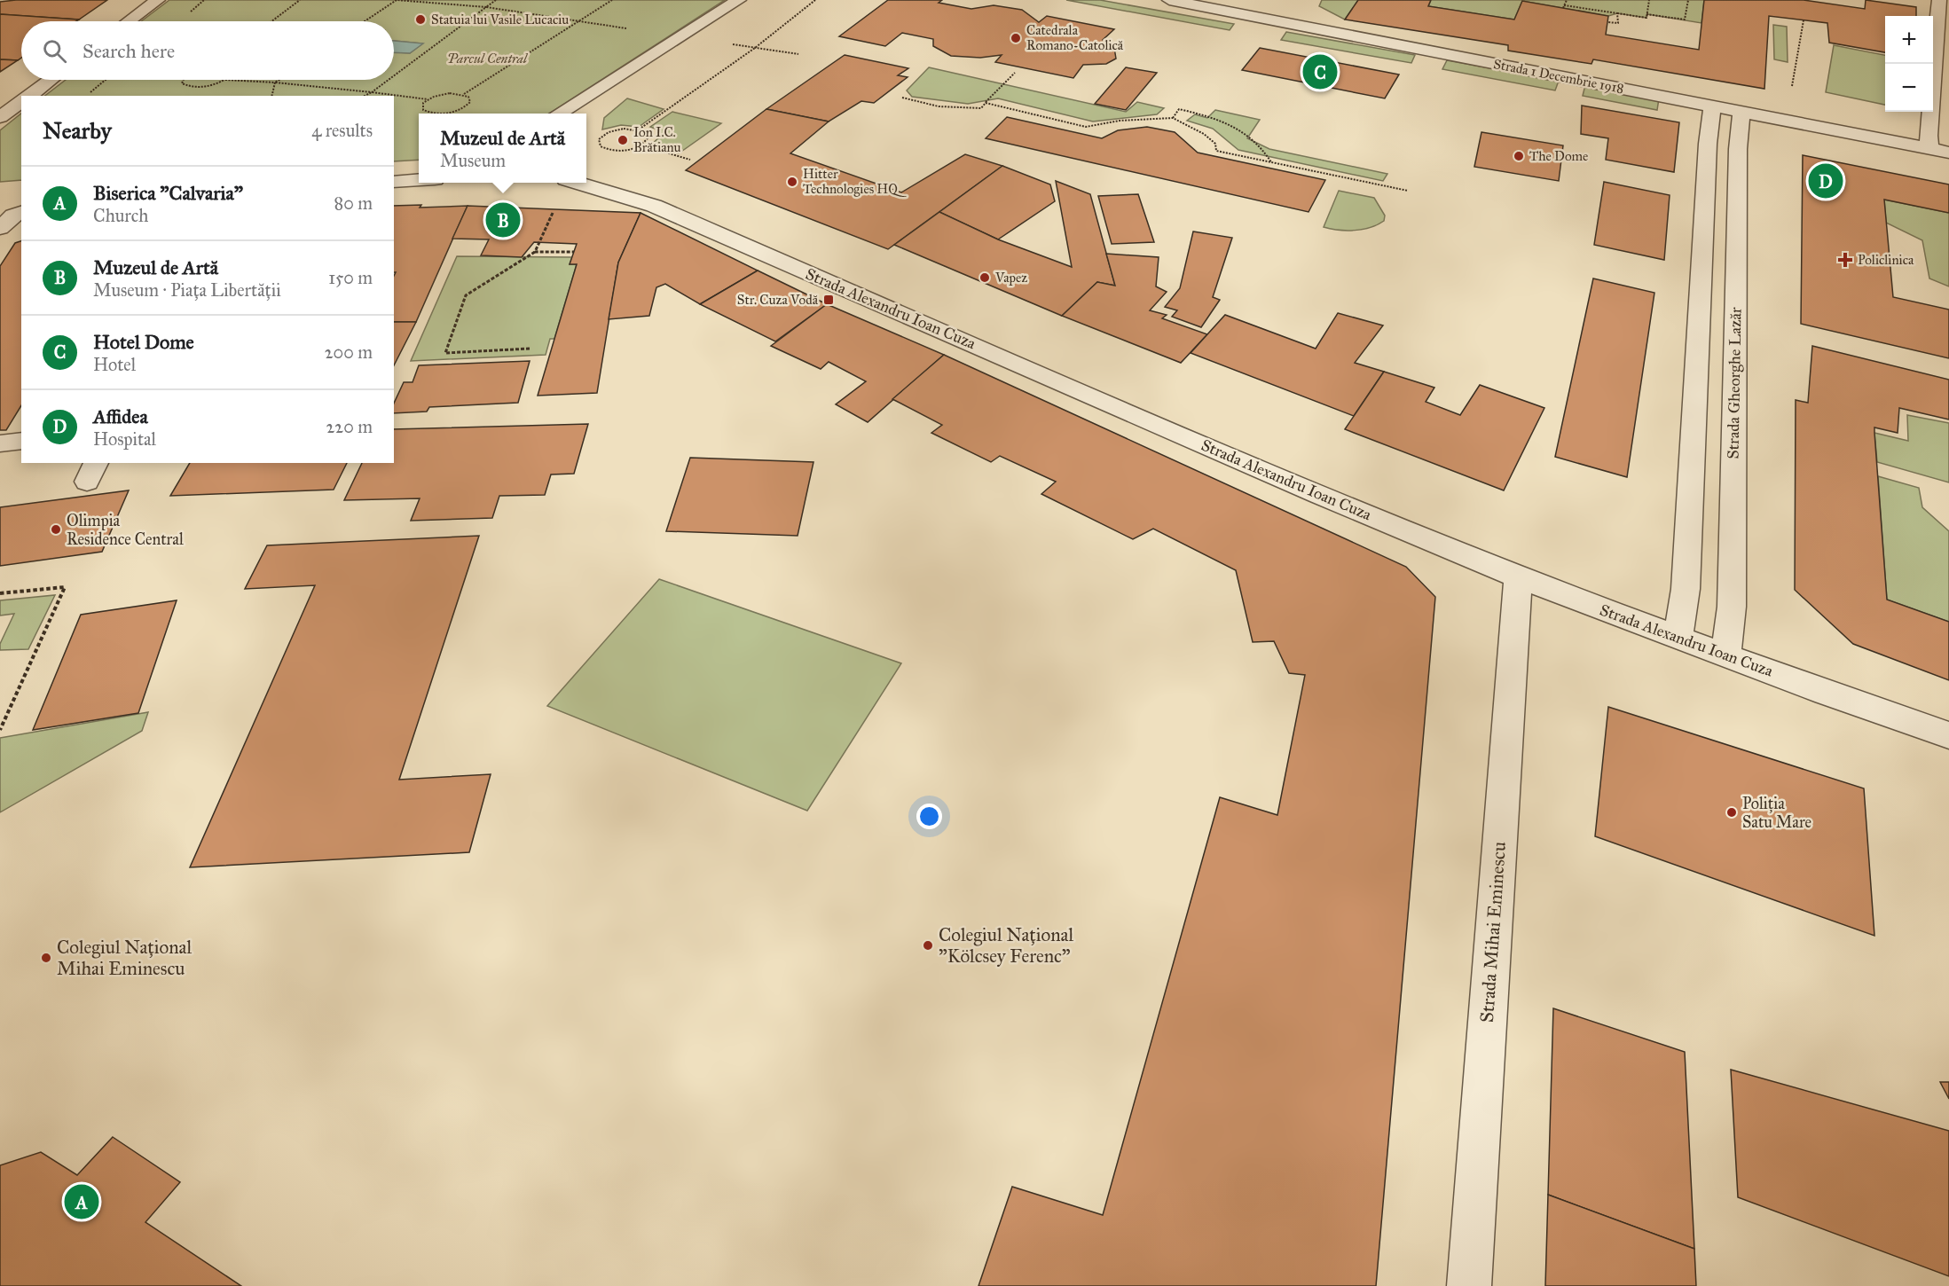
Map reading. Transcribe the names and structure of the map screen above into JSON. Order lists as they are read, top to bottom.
{
  "streets": {
    "street": [
      "Strada 1 Decembrie 1918",
      "Strada Alexandru Ioan Cuza",
      "Strada Gheorghe Lazăr",
      "Strada Mihai Eminescu"
    ]
  },
  "crossings": [
    ["Strada 1 Decembrie 1918", "Strada Gheorghe Lazăr"],
    ["Strada Alexandru Ioan Cuza", "Strada Gheorghe Lazăr"],
    ["Strada Alexandru Ioan Cuza", "Strada Mihai Eminescu"]
  ],
  "parks": ["Parcul Central"],
  "places": {
    "other": [
      "Statuia lui Vasile Lucaciu",
      "Catedrala Romano-Catolică",
      "Ion I.C. Brătianu",
      "The Dome",
      "Hitter Technologies HQ",
      "Vapez",
      "Olimpia Residence Central",
      "Poliția Satu Mare",
      "Colegiul Național \"Kölcsey Ferenc\"",
      "Colegiul Național Mihai Eminescu"
    ],
    "health": ["Policlinica"],
    "transit": ["Str. Cuza Vodă"]
  },
  "page": {
    "map_buttons": ["+", "−"],
    "search": "Search here",
    "pins": [
      "C",
      "D",
      "B",
      "A"
    ],
    "heading": ["Nearby", "4 results"],
    "popup": ["Muzeul de Artă", "Museum"],
    "list": [
      {
        "mark": "A",
        "name": "Biserica \"Calvaria\"",
        "note": "Church",
        "value": "80 m"
      },
      {
        "mark": "B",
        "name": "Muzeul de Artă",
        "note": "Museum · Piața Libertății",
        "value": "150 m"
      },
      {
        "mark": "C",
        "name": "Hotel Dome",
        "note": "Hotel",
        "value": "200 m"
      },
      {
        "mark": "D",
        "name": "Affidea",
        "note": "Hospital",
        "value": "220 m"
      }
    ]
  }
}
